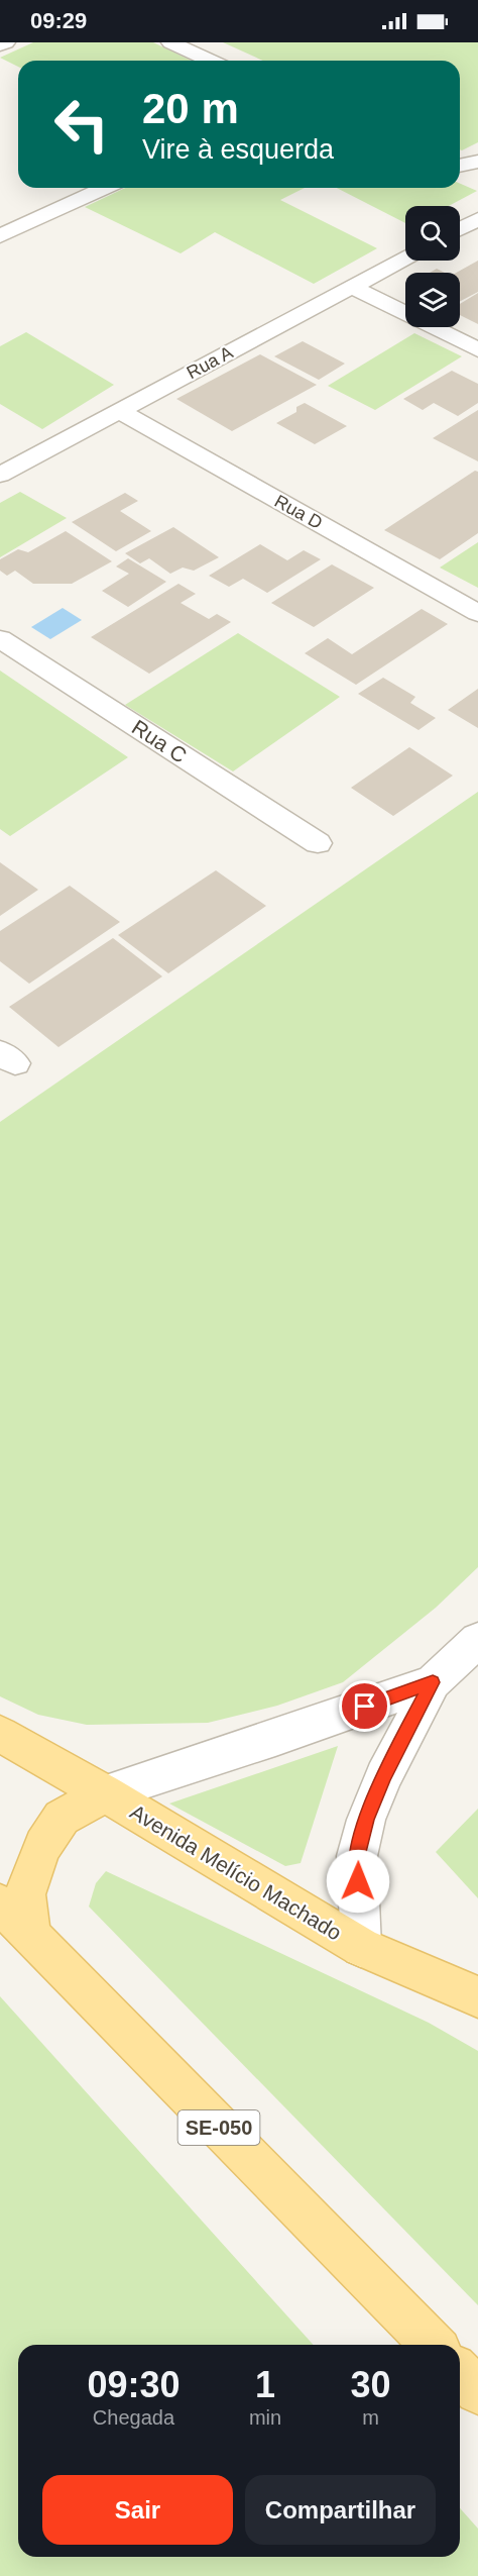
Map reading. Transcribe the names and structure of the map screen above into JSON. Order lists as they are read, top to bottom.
{
  "streets": {
    "main road": ["Avenida Melício Machado", "SE-050"],
    "street": ["Rua A", "Rua D", "Rua C"]
  },
  "crossings": [
    ["Rua A", "Rua D"]
  ],
  "page": {
    "status": "09:29",
    "turn": ["20 m", "Vire à esquerda"],
    "eta": [
      "09:30",
      "Chegada",
      "1",
      "min",
      "30",
      "m"
    ],
    "buttons": ["Sair", "Compartilhar"]
  }
}
